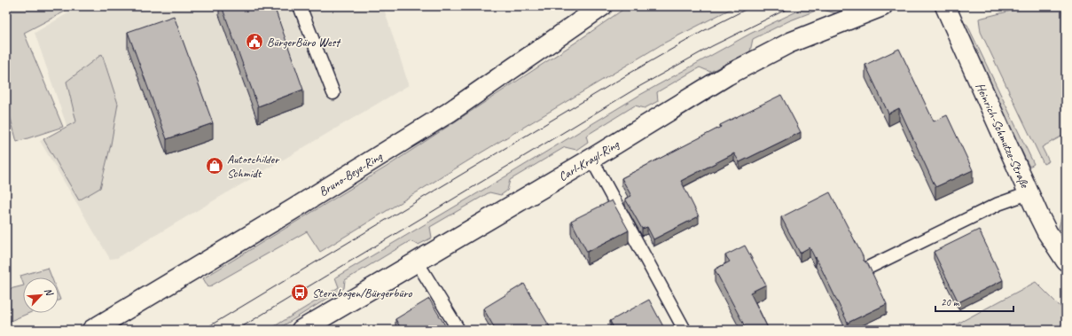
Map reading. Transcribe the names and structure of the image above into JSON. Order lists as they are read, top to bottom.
{
  "streets": {
    "street": ["Heinrich-Schmutze-Straße", "Carl-Krayl-Ring", "Bruno-Beye-Ring"]
  },
  "places": {
    "public building": ["BürgerBüro West"],
    "shop": ["Autoschilder Schmidt"],
    "bus stop": ["Sternbogen/Bürgerbüro"]
  },
  "scale_bar": "20 m",
  "north": "top right"
}
